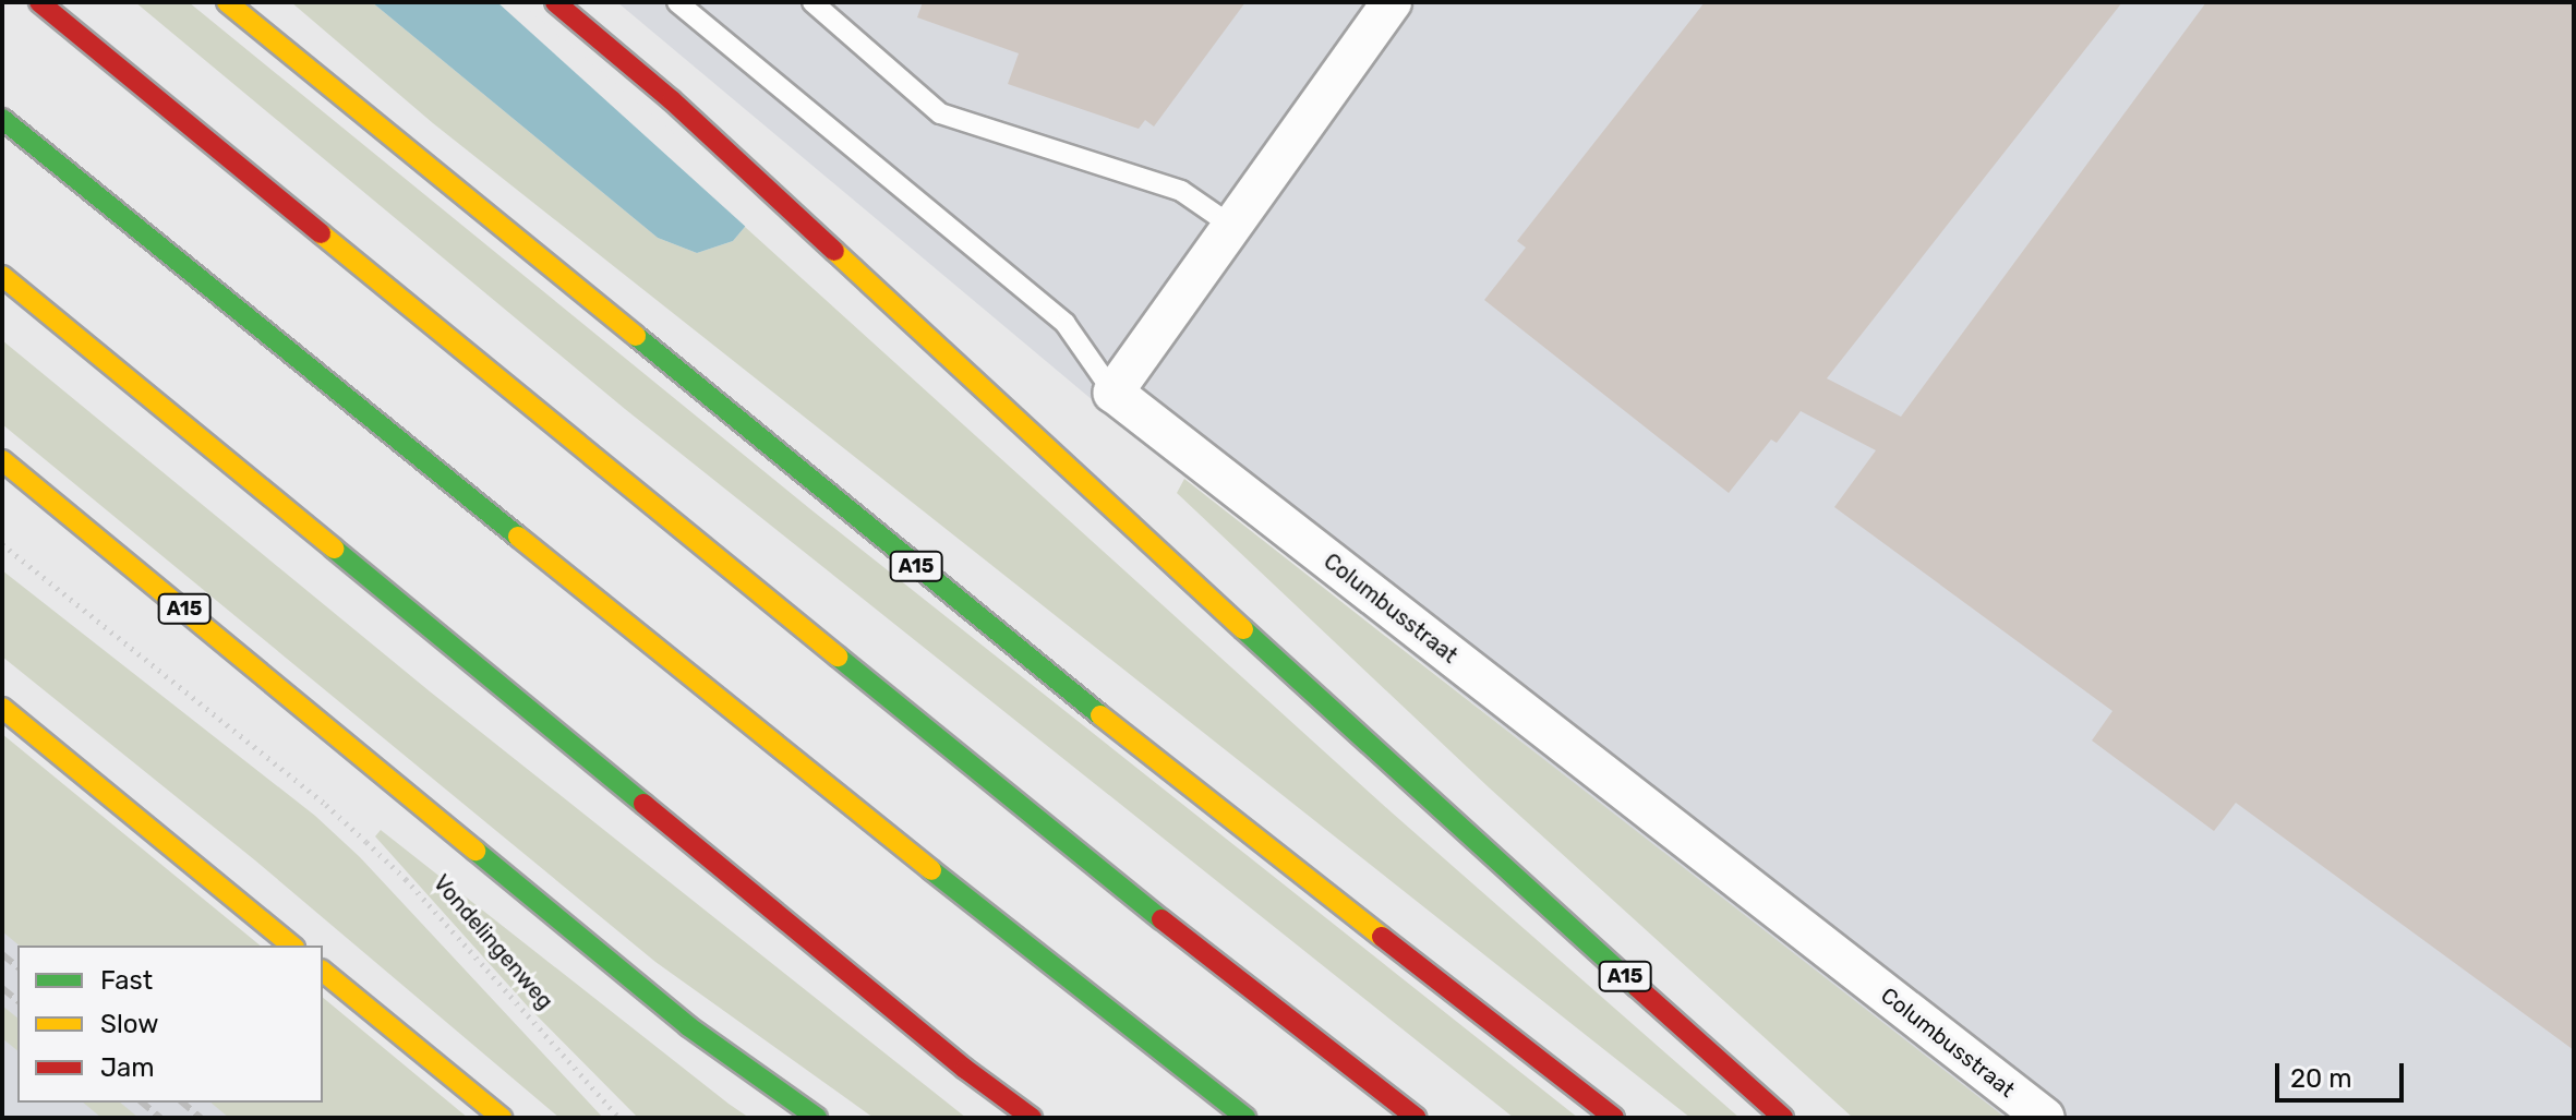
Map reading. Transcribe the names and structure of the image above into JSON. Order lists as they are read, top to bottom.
{
  "streets": {
    "main road": ["A15"],
    "street": ["Columbusstraat"],
    "path": ["Vondelingenweg"]
  },
  "legend": ["Fast", "Slow", "Jam"],
  "scale_bar": "20 m"
}
